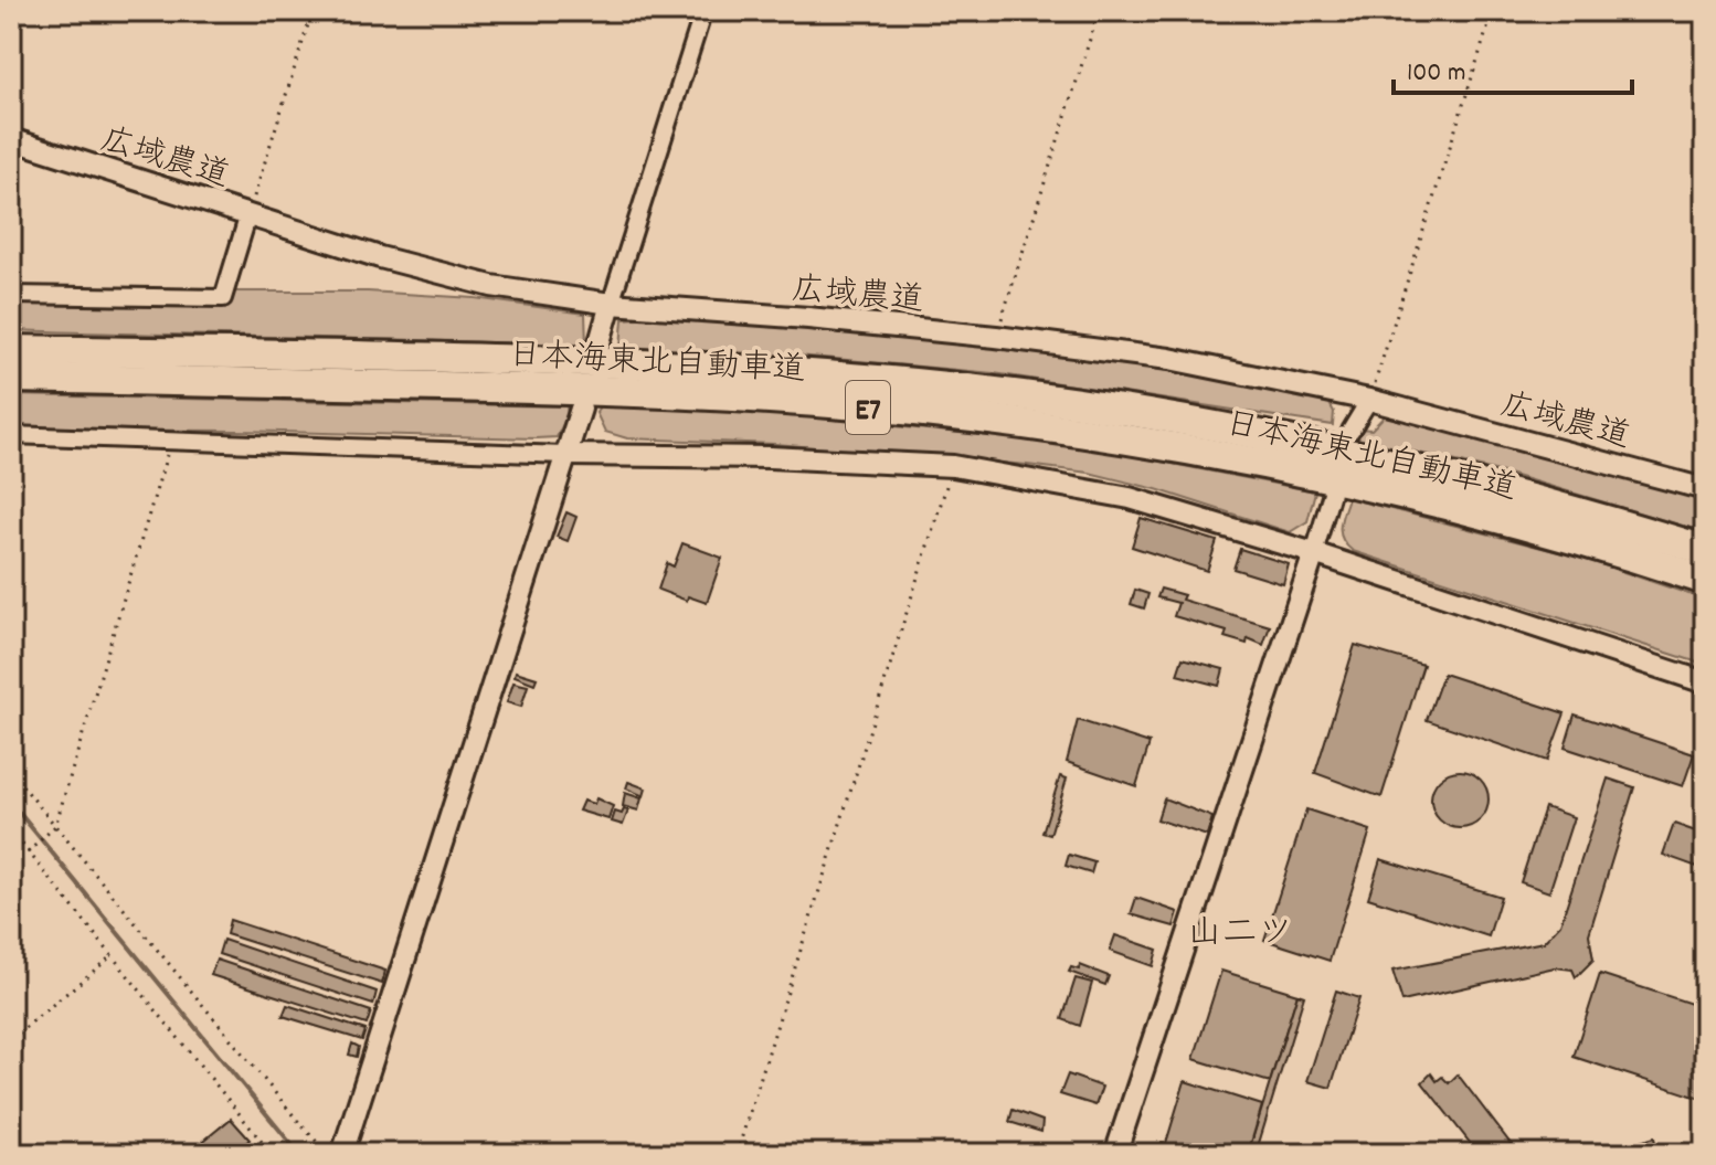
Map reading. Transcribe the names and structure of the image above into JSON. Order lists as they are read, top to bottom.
{
  "streets": {
    "highway": ["日本海東北自動車道", "E7"],
    "street": ["広域農道"]
  },
  "districts": ["山二ツ"],
  "scale_bar": "100 m"
}
